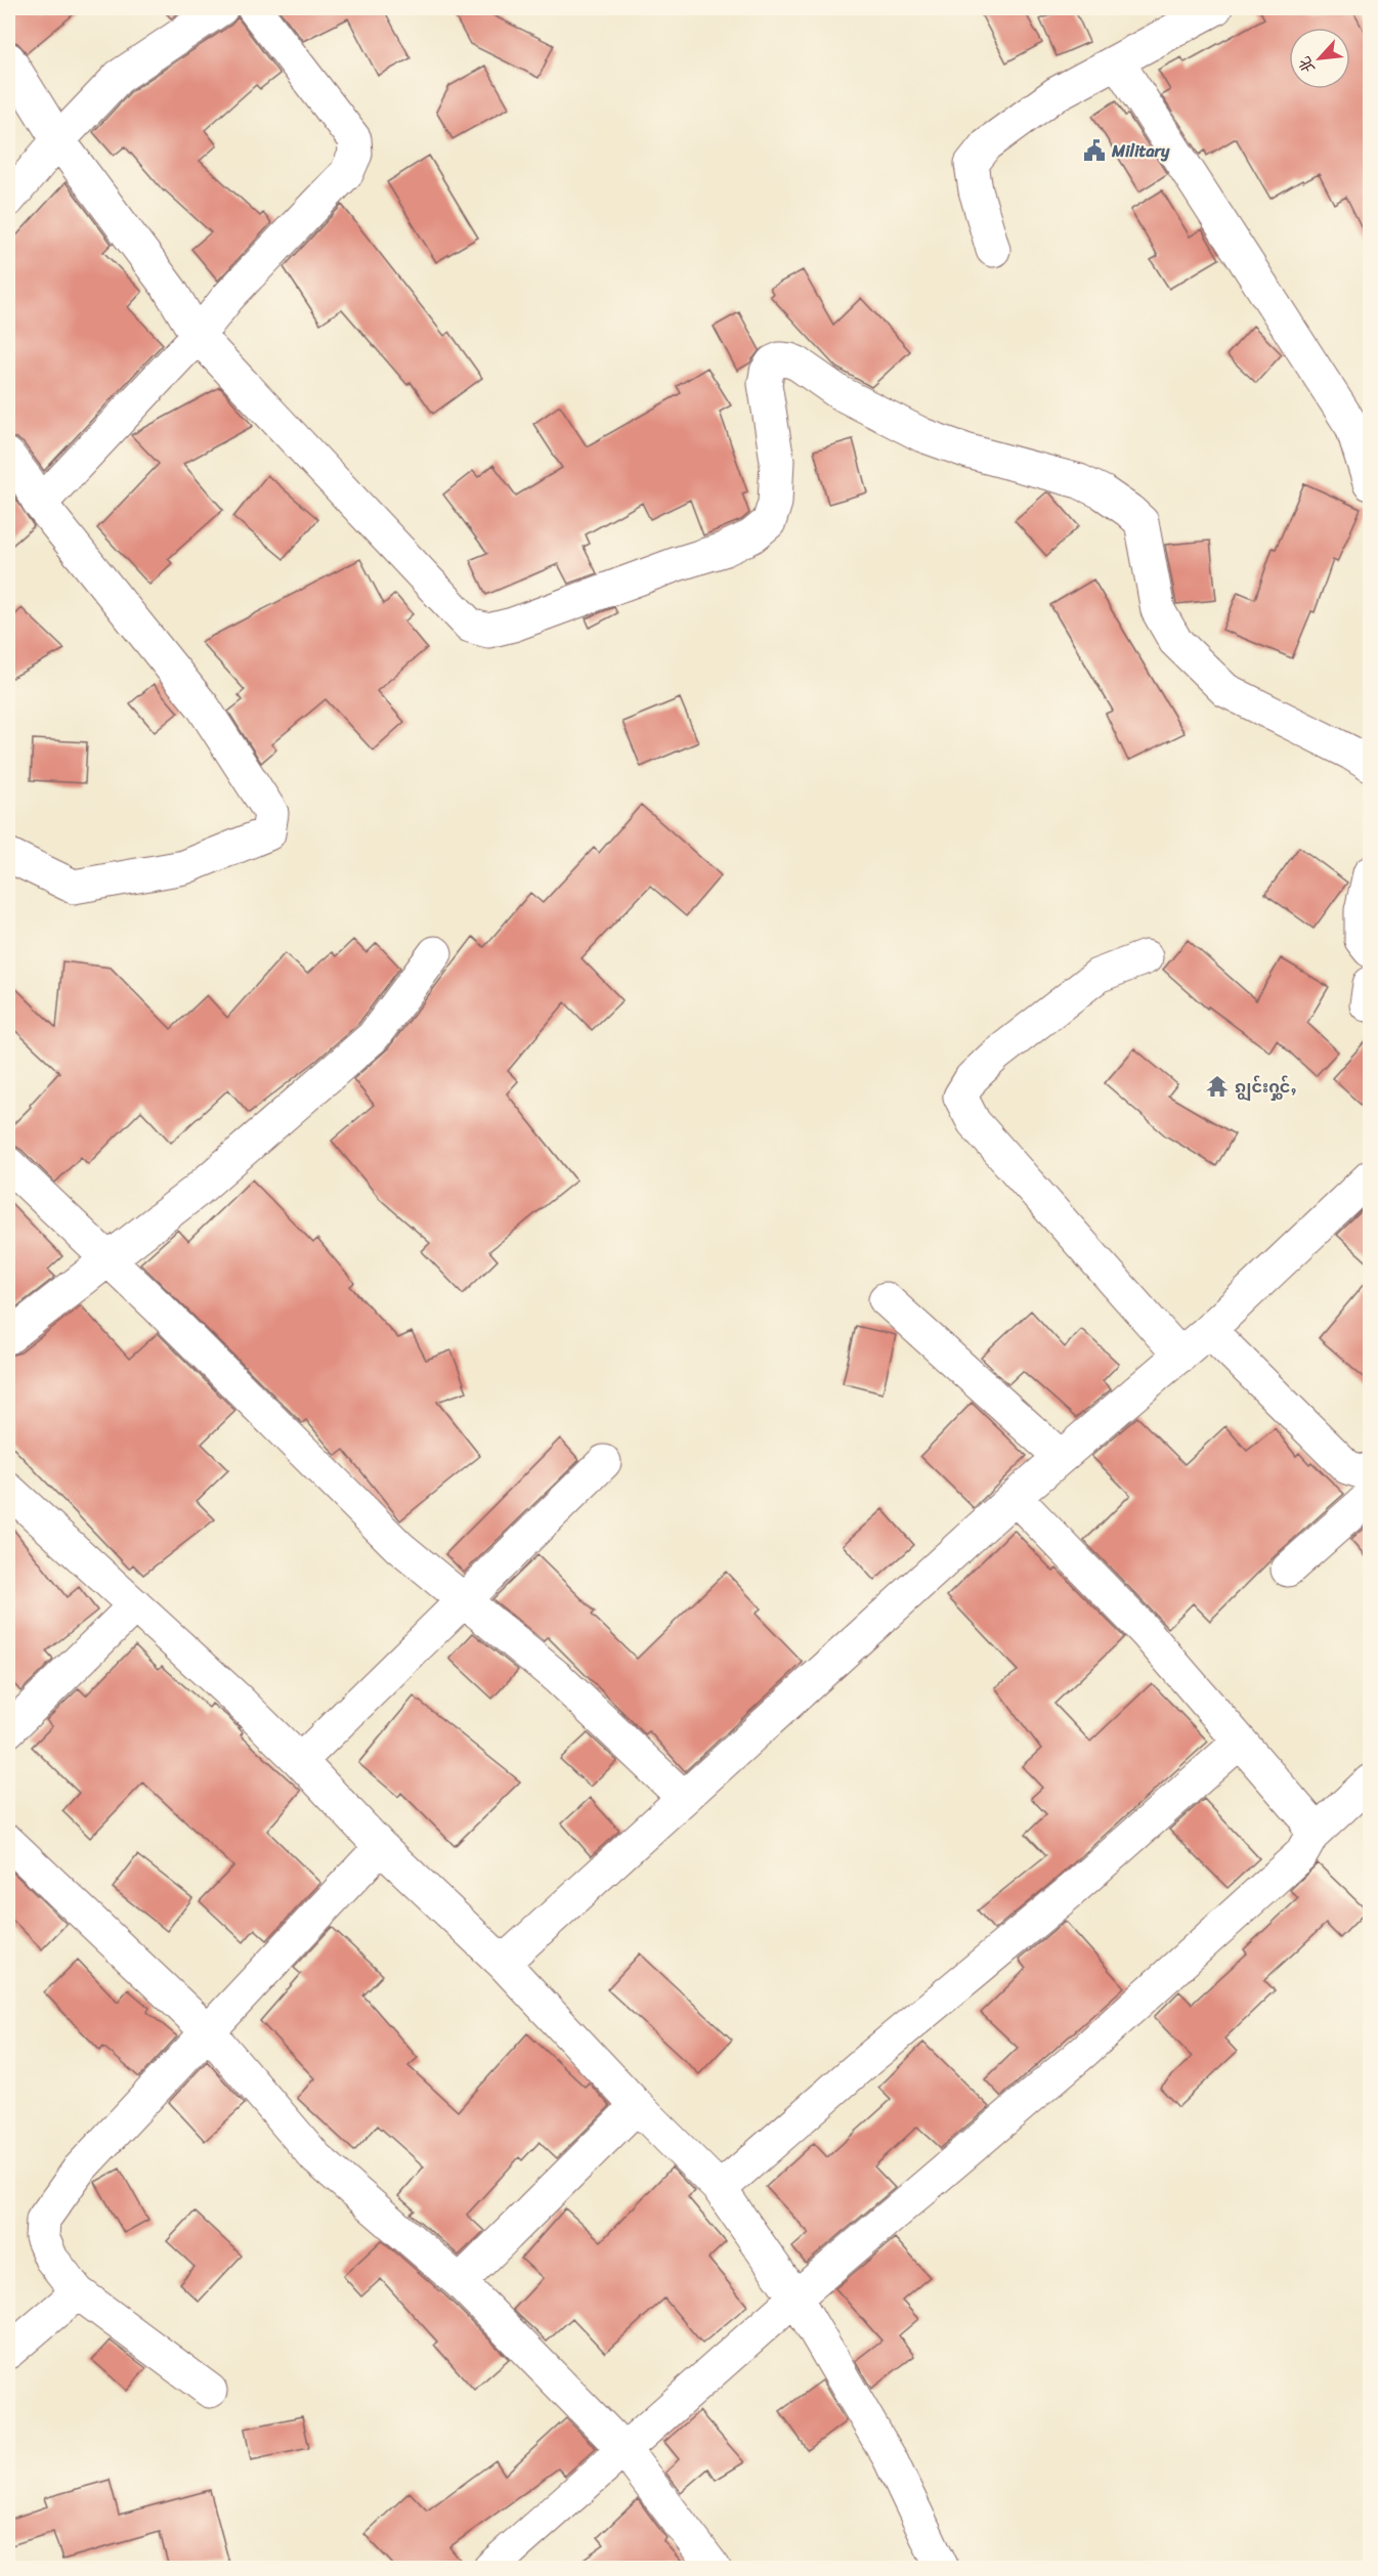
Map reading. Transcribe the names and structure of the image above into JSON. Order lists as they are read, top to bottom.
{
  "places": {
    "public building": ["Military"],
    "temple": ["ၵျွင်းႁွင်ႇ"]
  },
  "north": "bottom left"
}
